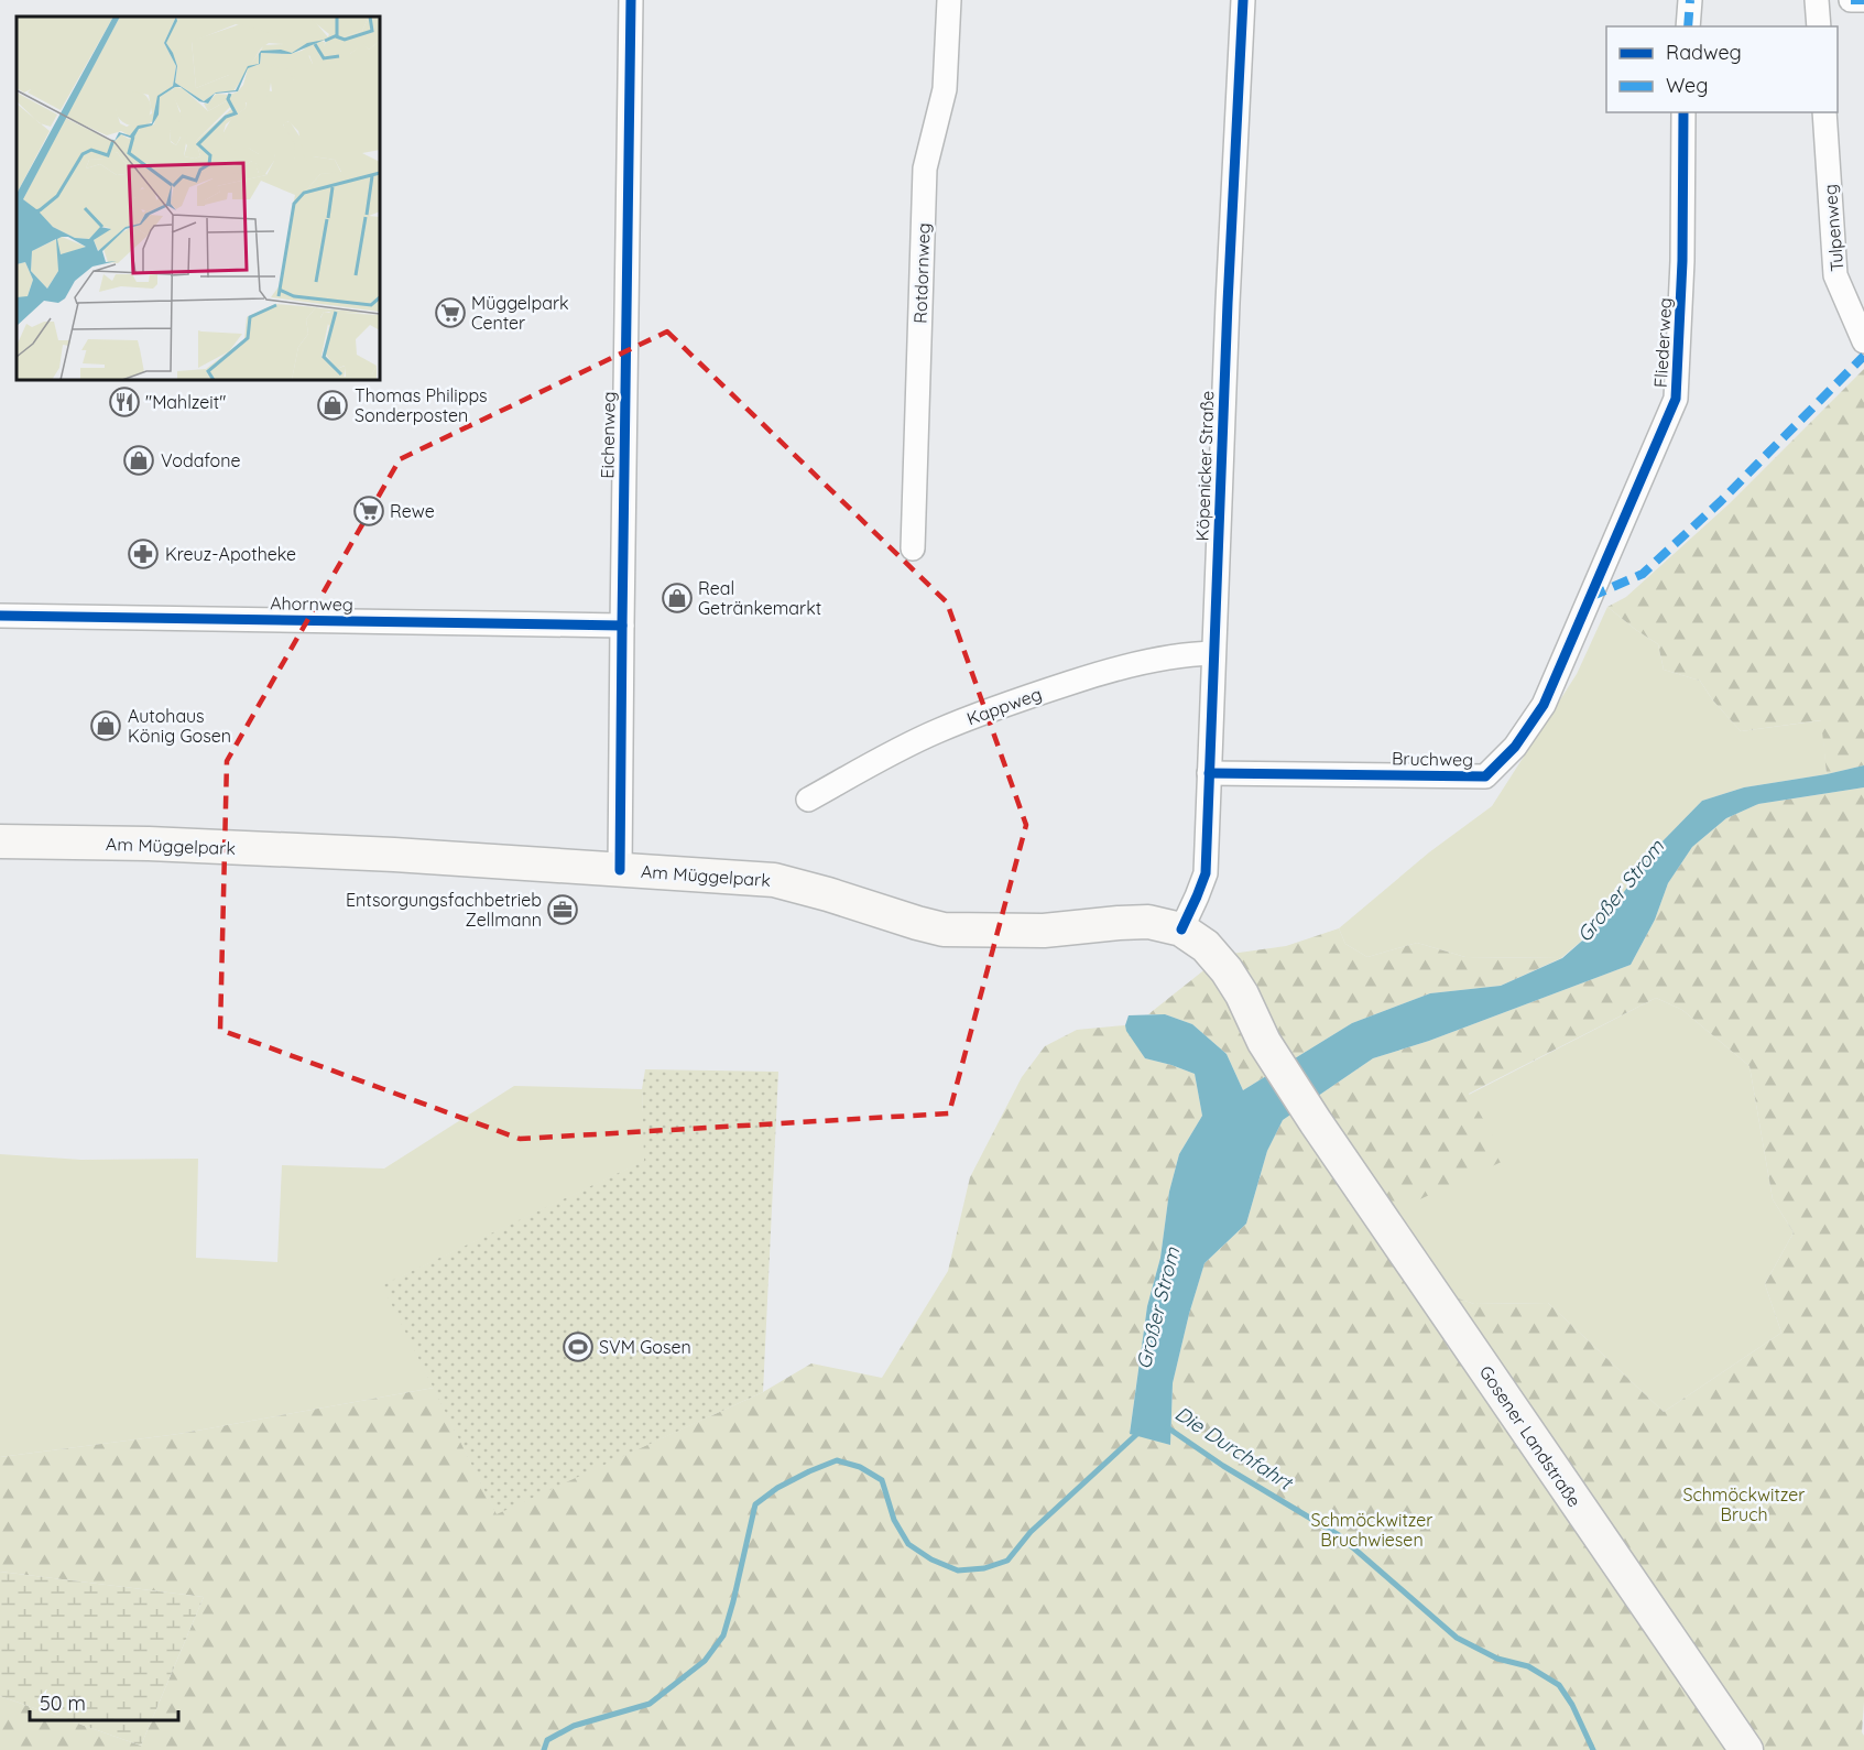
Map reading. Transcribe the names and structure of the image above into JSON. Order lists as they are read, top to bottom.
{
  "streets": {
    "main road": ["Am Müggelpark", "Gosener Landstraße"],
    "street": [
      "Tulpenweg",
      "Rotdornweg",
      "Fliederweg",
      "Eichenweg",
      "Köpenicker Straße",
      "Ahornweg",
      "Kappweg",
      "Bruchweg"
    ]
  },
  "crossings": [
    ["Fliederweg", "Bruchweg"],
    ["Eichenweg", "Ahornweg"],
    ["Eichenweg", "Am Müggelpark"],
    ["Köpenicker Straße", "Kappweg"],
    ["Köpenicker Straße", "Bruchweg"],
    ["Köpenicker Straße", "Am Müggelpark"],
    ["Am Müggelpark", "Gosener Landstraße"]
  ],
  "water": ["Großer Strom", "Die Durchfahrt"],
  "parks": ["Schmöckwitzer Bruch", "Schmöckwitzer Bruchwiesen"],
  "places": {
    "supermarket": ["Müggelpark Center", "Rewe"],
    "restaurant": ["\"Mahlzeit\""],
    "shop": [
      "Thomas Philipps Sonderposten",
      "Vodafone",
      "Real Getränkemarkt",
      "Autohaus König Gosen"
    ],
    "pharmacy": ["Kreuz-Apotheke"],
    "office": ["Entsorgungsfachbetrieb Zellmann"],
    "sports": ["SVM Gosen"]
  },
  "legend": ["Radweg", "Weg"],
  "scale_bar": "50 m"
}
